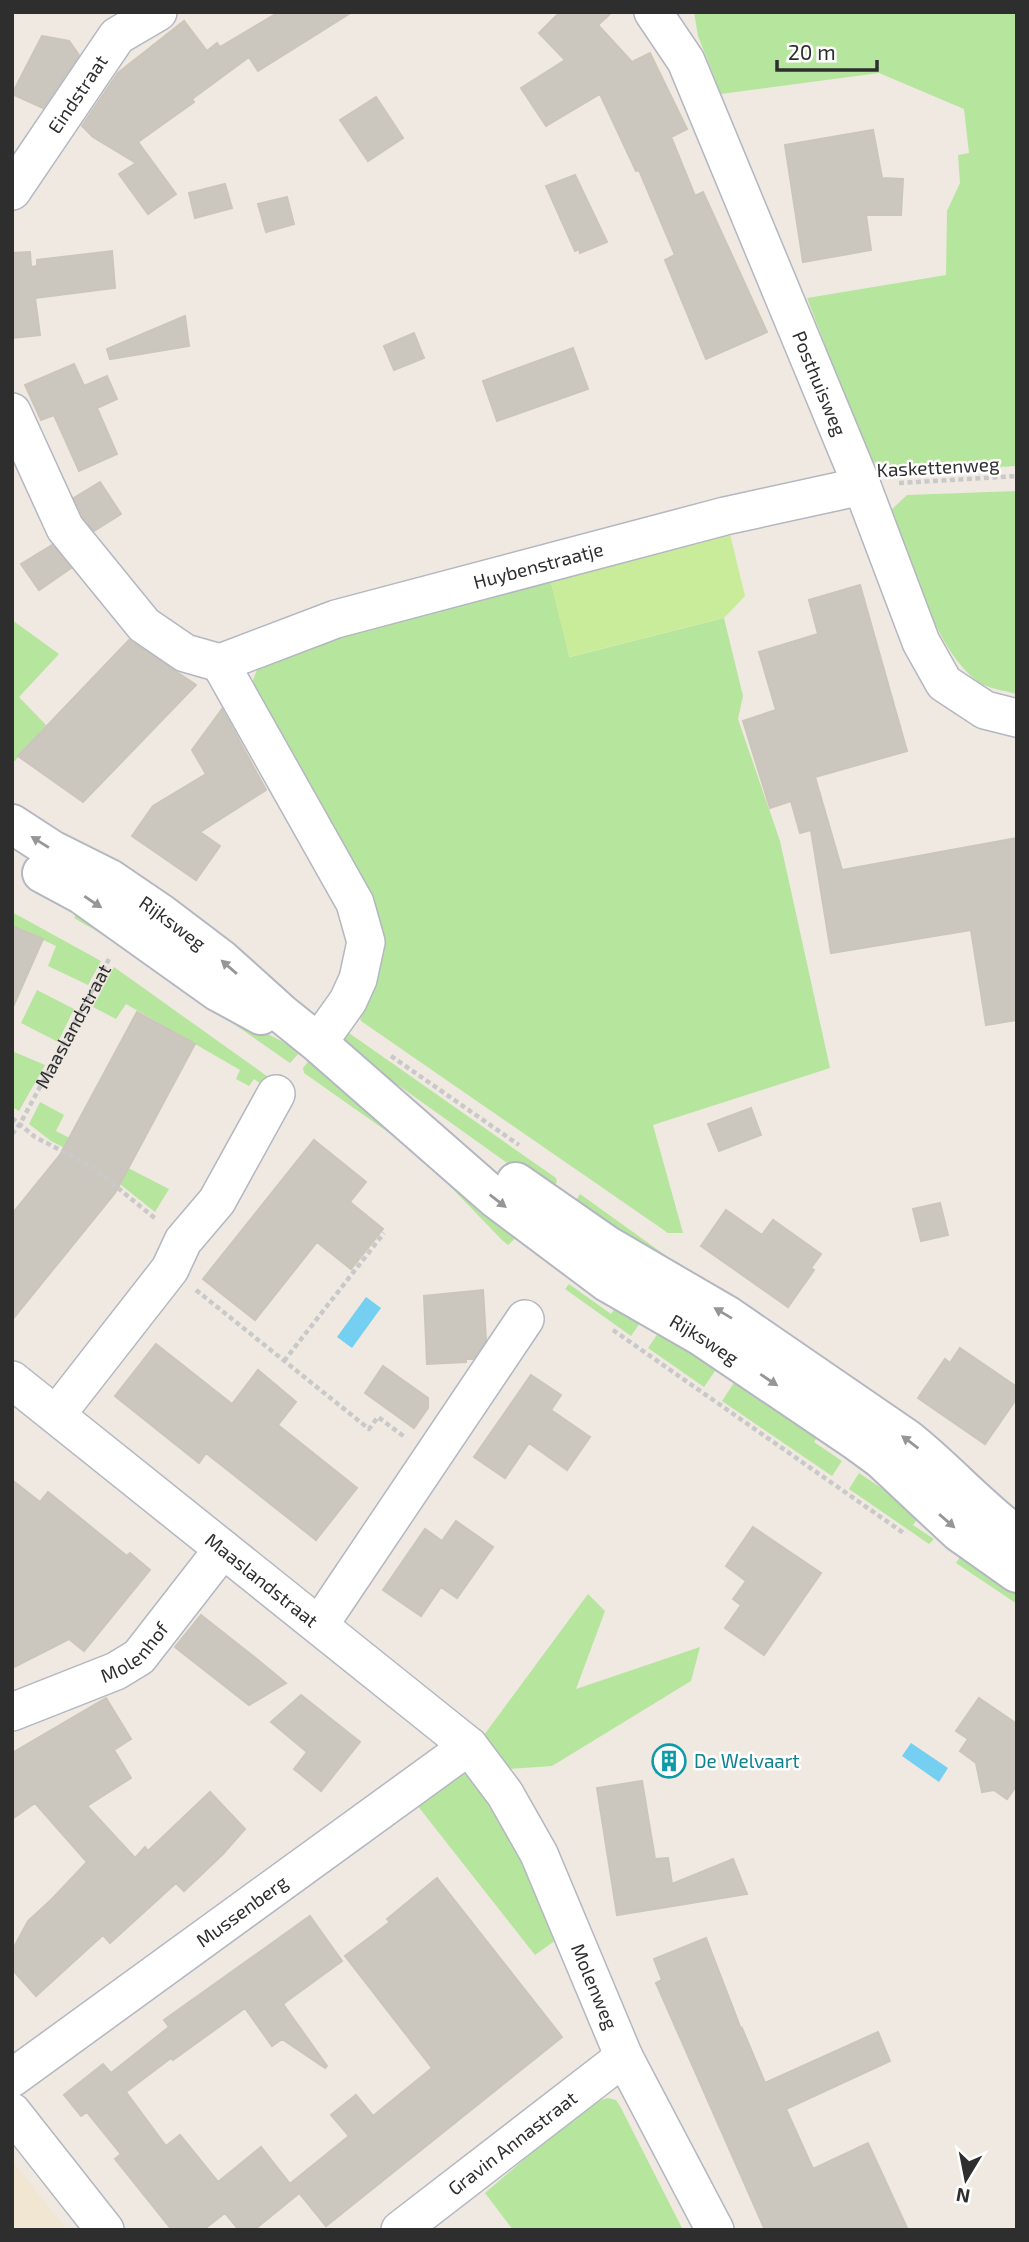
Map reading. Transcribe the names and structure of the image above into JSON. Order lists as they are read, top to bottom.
{
  "streets": {
    "main road": ["Rijksweg"],
    "street": [
      "Eindstraat",
      "Posthuisweg",
      "Huybenstraatje",
      "Maaslandstraat",
      "Molenhof",
      "Mussenberg",
      "Molenweg",
      "Gravin Annastraat"
    ],
    "path": ["Kaskettenweg"]
  },
  "crossings": [
    ["Posthuisweg", "Kaskettenweg"],
    ["Posthuisweg", "Huybenstraatje"],
    ["Kaskettenweg", "Huybenstraatje"],
    ["Maaslandstraat", "Molenhof"],
    ["Maaslandstraat", "Mussenberg"],
    ["Maaslandstraat", "Molenweg"],
    ["Mussenberg", "Molenweg"],
    ["Molenweg", "Gravin Annastraat"]
  ],
  "places": {
    "building": ["De Welvaart"]
  },
  "scale_bar": "20 m",
  "north": "bottom"
}
